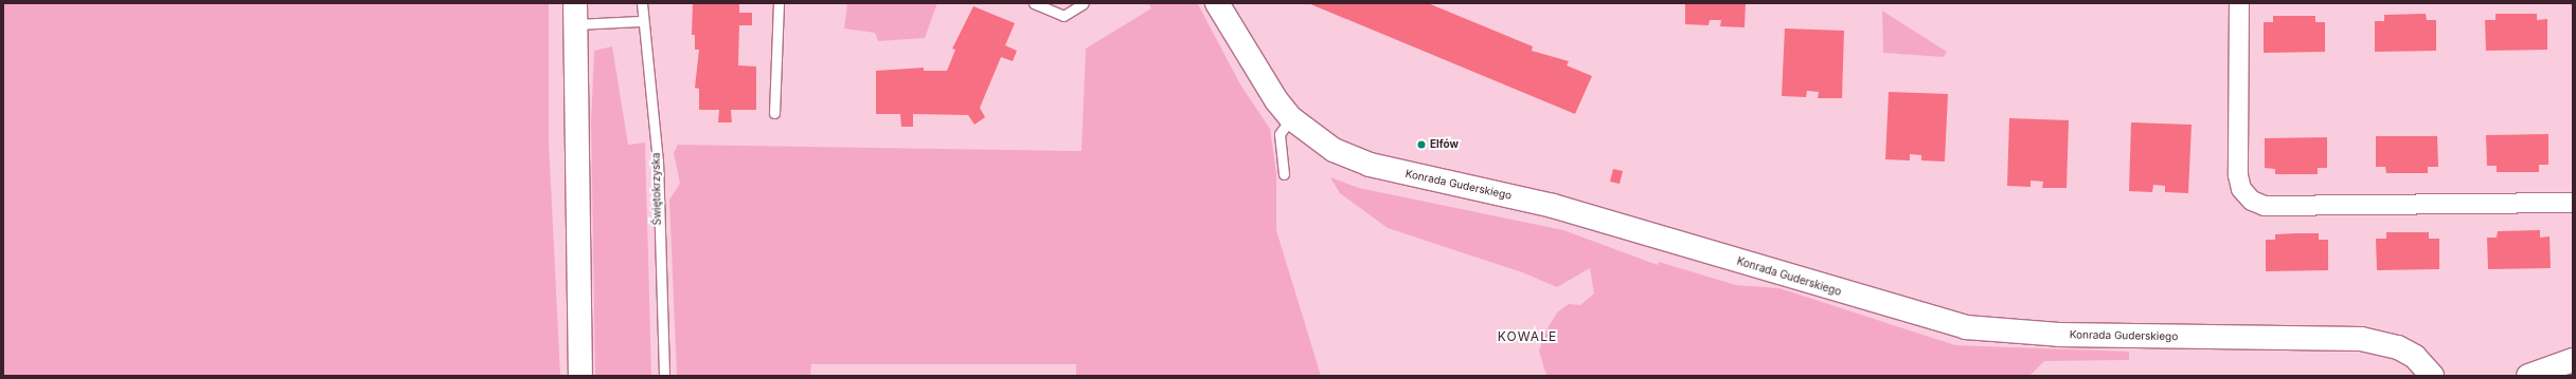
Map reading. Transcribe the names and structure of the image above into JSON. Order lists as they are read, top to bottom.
{
  "streets": {
    "street": ["Konrada Guderskiego"],
    "lane": ["Świętokrzyska"]
  },
  "districts": ["KOWALE"],
  "places": ["Elfów"]
}
